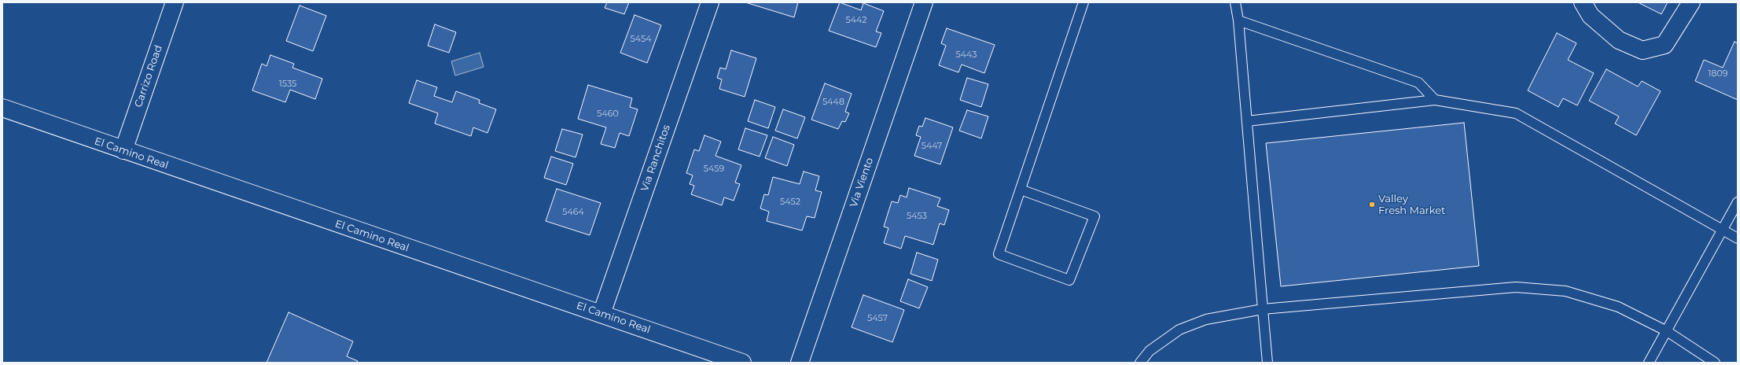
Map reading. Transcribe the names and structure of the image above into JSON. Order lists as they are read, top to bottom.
{
  "streets": {
    "street": [
      "Carrizo Road",
      "El Camino Real",
      "Via Ranchitos",
      "Via Viento"
    ]
  },
  "crossings": [
    ["Carrizo Road", "El Camino Real"],
    ["El Camino Real", "Via Ranchitos"]
  ],
  "places": ["Valley Fresh Market"],
  "house_numbers": [
    "5442",
    "5454",
    "5443",
    "1809",
    "1535",
    "5448",
    "5460",
    "5447",
    "5459",
    "5452",
    "5464",
    "5453",
    "5457"
  ]
}
